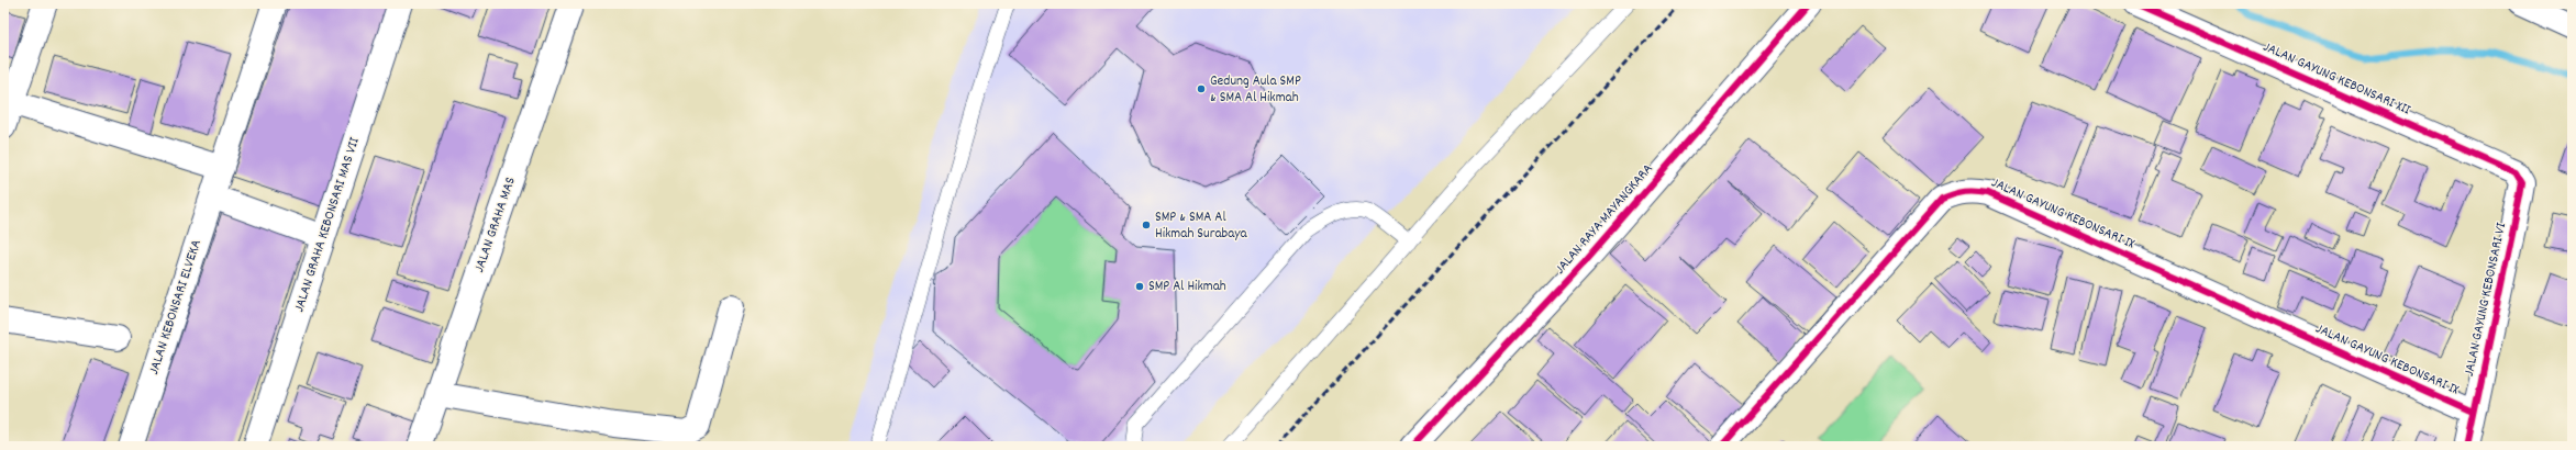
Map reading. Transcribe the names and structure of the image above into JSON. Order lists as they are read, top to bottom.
{
  "streets": {
    "street": [
      "JALAN GAYUNG KEBONSARI XII",
      "JALAN GAYUNG KEBONSARI IX",
      "JALAN RAYA MAYANGKARA",
      "JALAN GRAHA KEBONSARI MAS VII",
      "JALAN GRAHA MAS",
      "JALAN GAYUNG KEBONSARI VI",
      "JALAN KEBONSARI ELVEKA"
    ]
  },
  "crossings": [
    ["JALAN GAYUNG KEBONSARI XII", "JALAN GAYUNG KEBONSARI VI"],
    ["JALAN GAYUNG KEBONSARI IX", "JALAN GAYUNG KEBONSARI VI"]
  ],
  "places": ["Gedung Aula SMP & SMA Al Hikmah", "SMP & SMA Al Hikmah Surabaya", "SMP Al Hikmah"]
}
